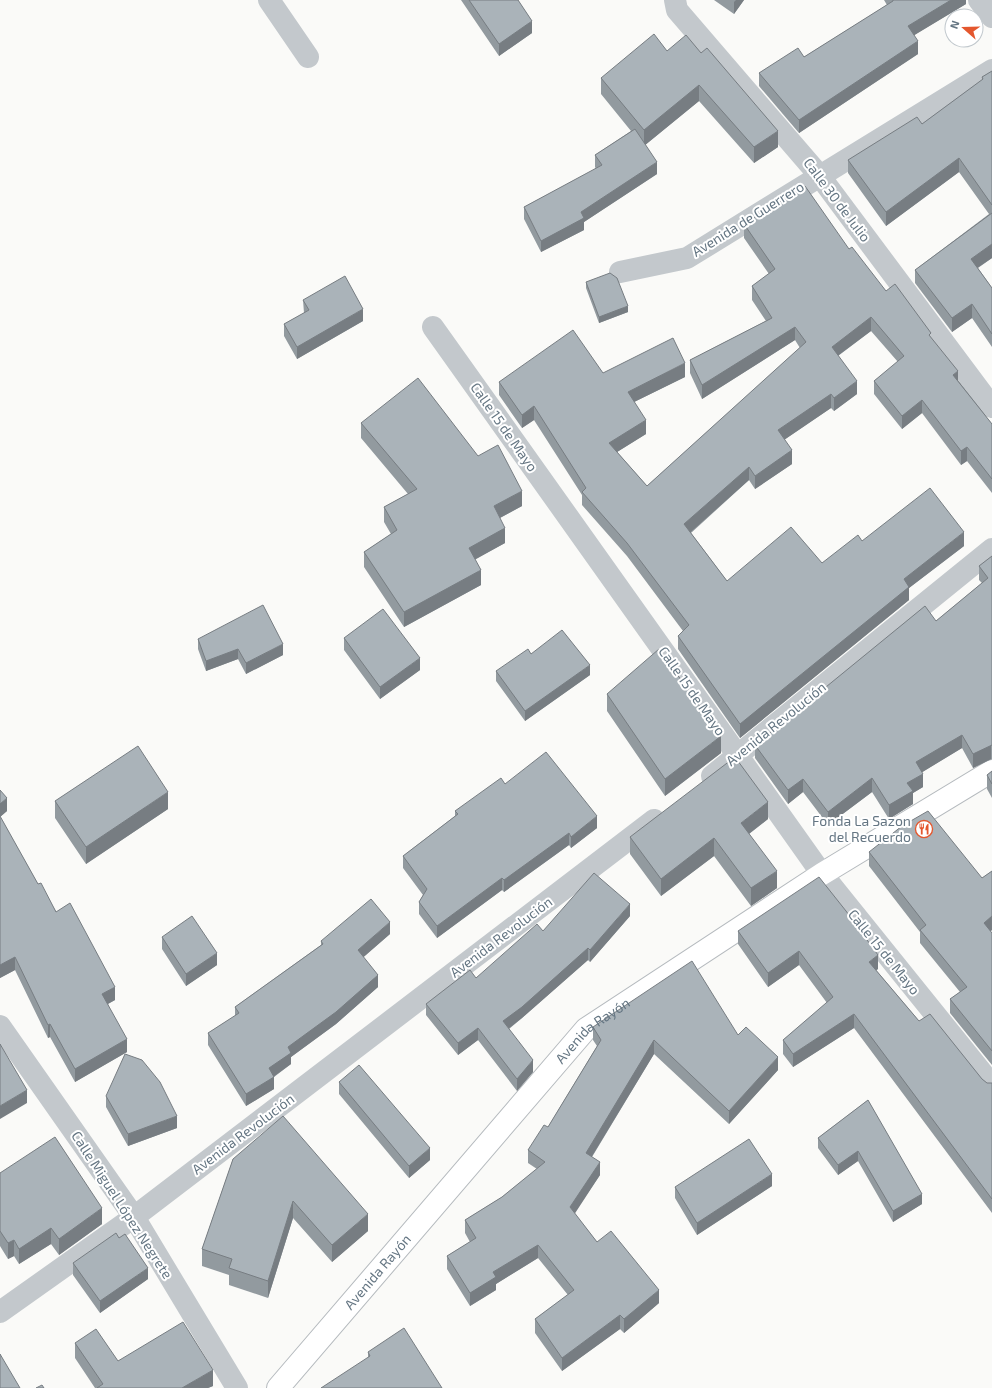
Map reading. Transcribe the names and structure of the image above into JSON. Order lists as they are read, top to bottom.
{
  "streets": {
    "main road": ["Avenida Rayón"],
    "street": [
      "Calle 30 de Julio",
      "Avenida de Guerrero",
      "Calle 15 de Mayo",
      "Avenida Revolución",
      "Calle Miguel López Negrete"
    ]
  },
  "crossings": [
    ["Calle 30 de Julio", "Avenida de Guerrero"],
    ["Calle 15 de Mayo", "Avenida Revolución"],
    ["Calle 15 de Mayo", "Avenida Rayón"],
    ["Avenida Revolución", "Calle Miguel López Negrete"]
  ],
  "places": {
    "restaurant": ["Fonda La Sazon del Recuerdo"]
  },
  "north": "left"
}
